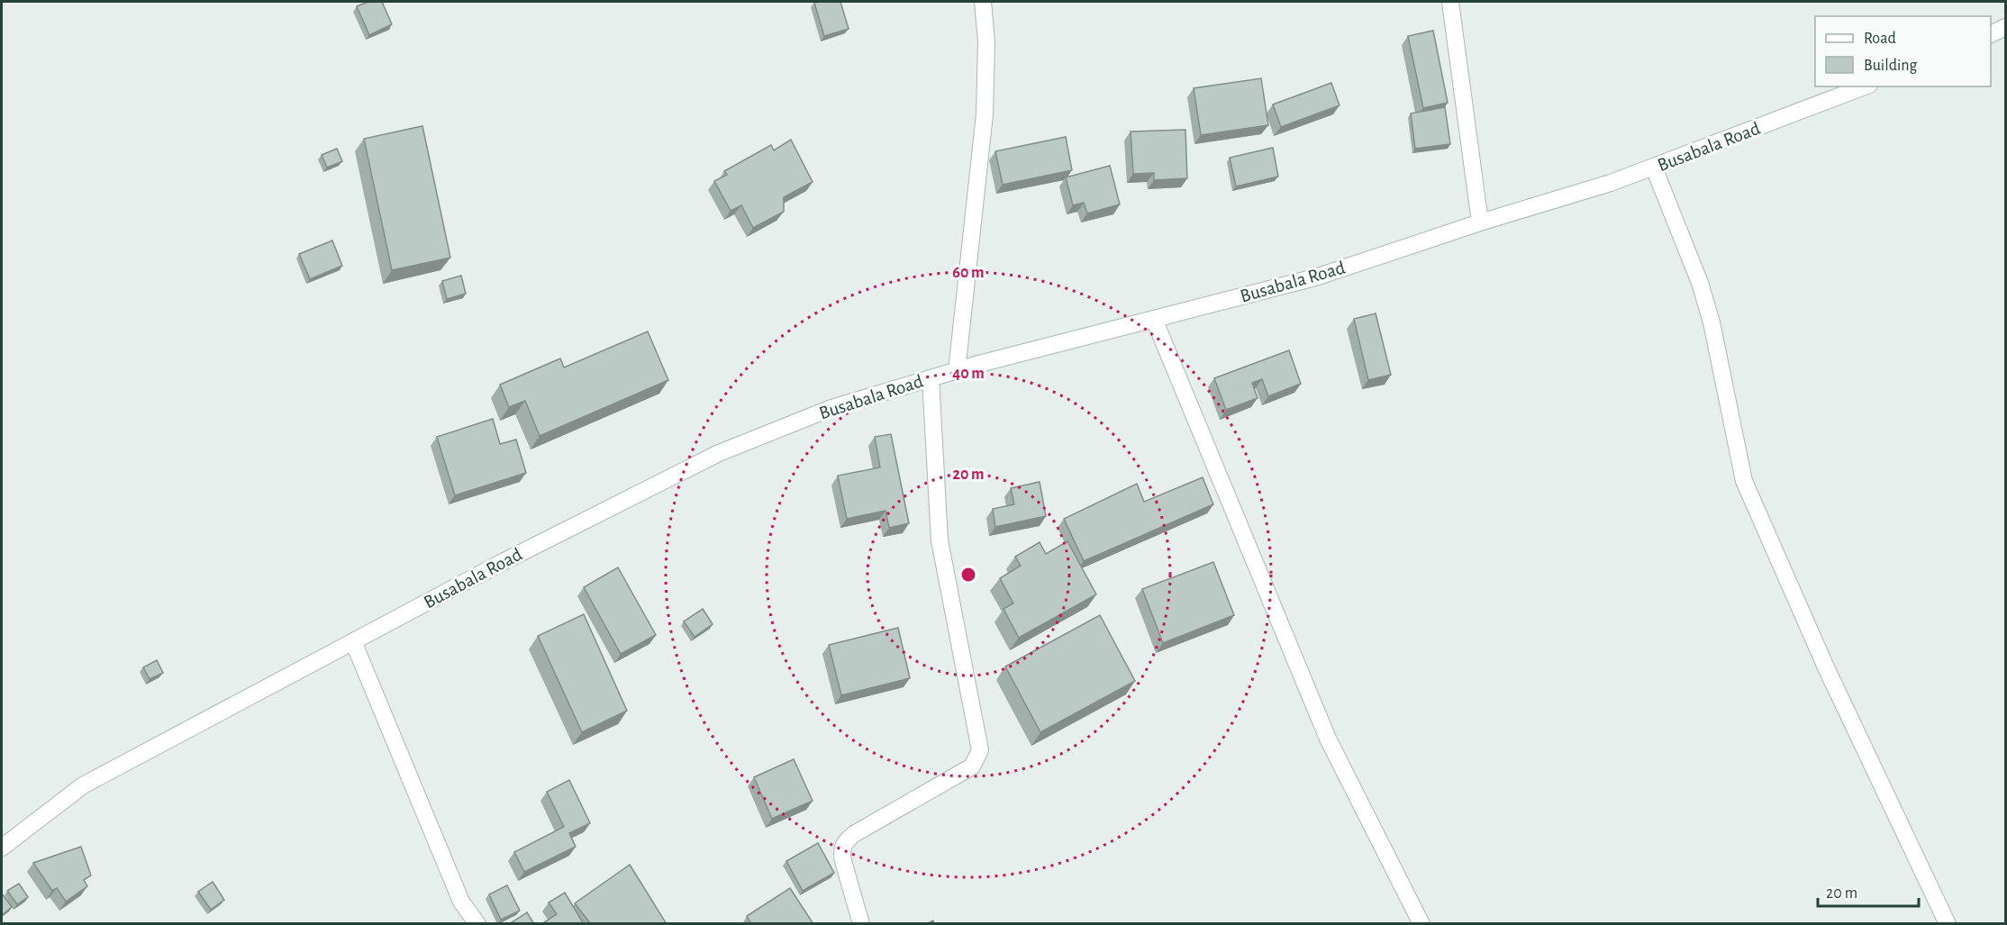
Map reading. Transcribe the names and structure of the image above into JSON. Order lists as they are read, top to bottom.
{
  "streets": {
    "street": ["Busabala Road"]
  },
  "legend": ["Road", "Building"],
  "scale_bar": "20 m",
  "rings": ["60 m", "40 m", "20 m"]
}
